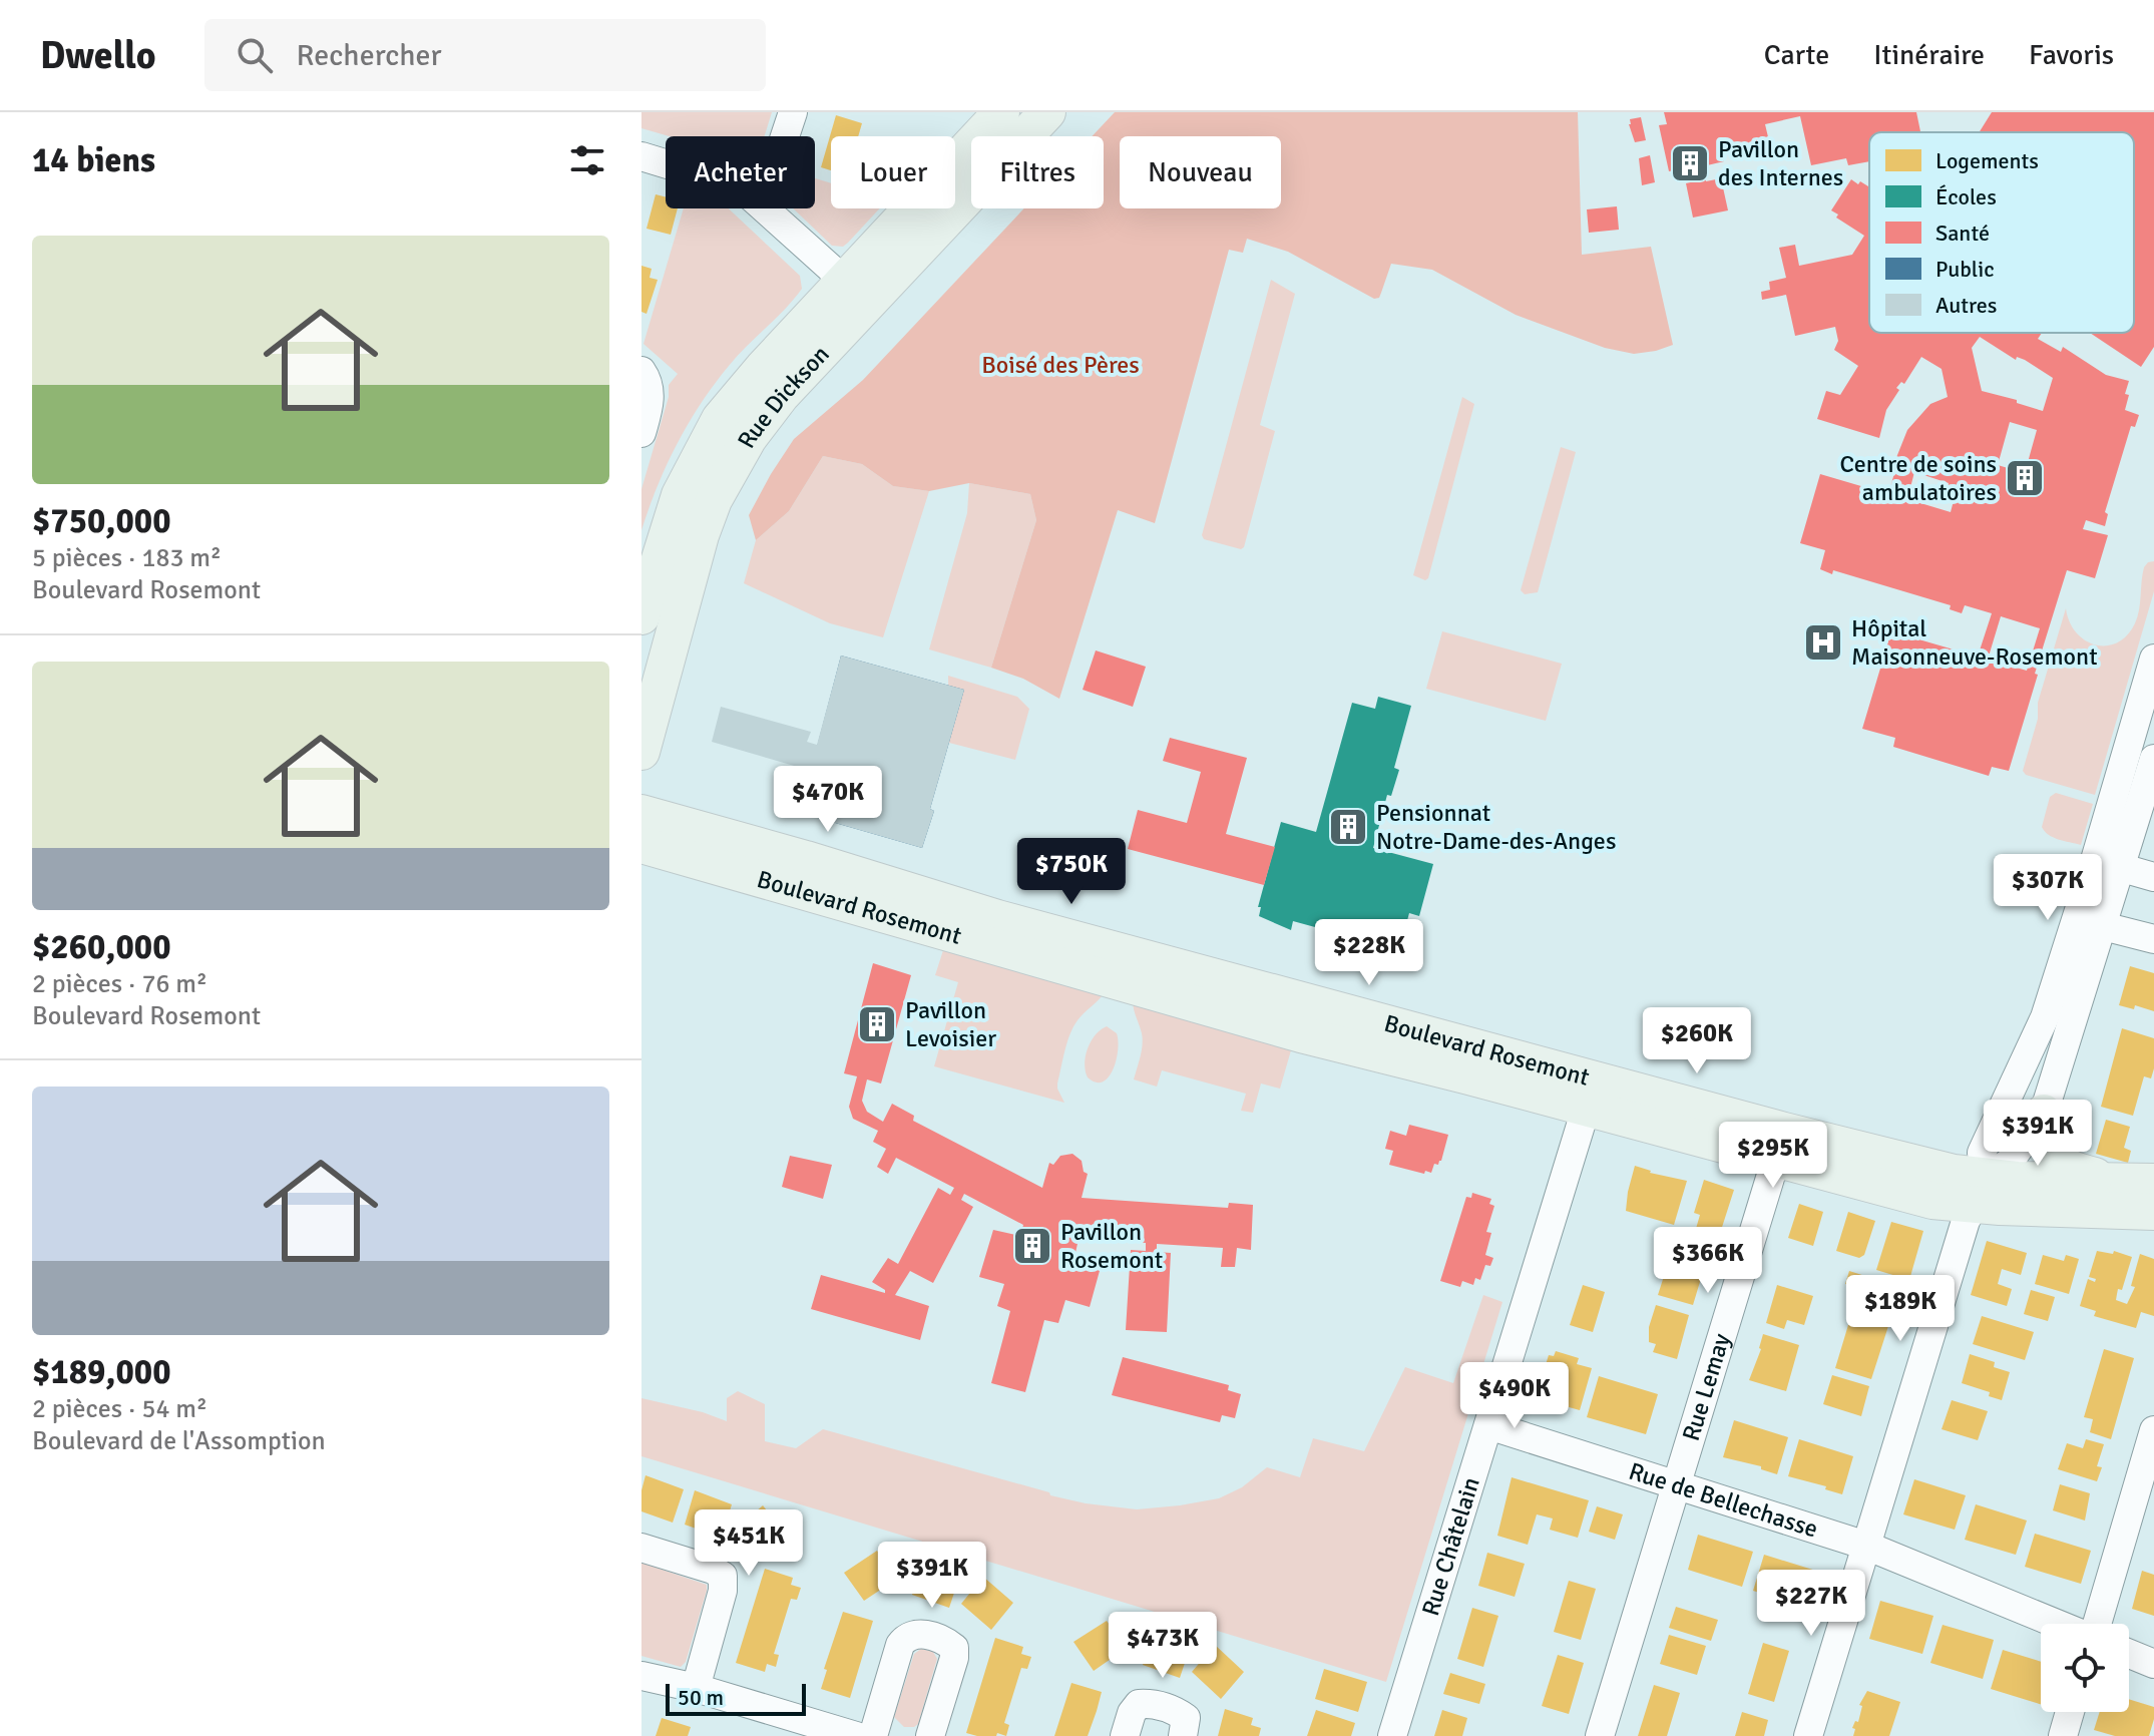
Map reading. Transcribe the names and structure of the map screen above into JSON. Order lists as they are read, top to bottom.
{
  "streets": {
    "main road": ["Rue Dickson", "Boulevard Rosemont"],
    "street": ["Rue Lemay", "Rue de Bellechasse", "Rue Châtelain"]
  },
  "crossings": [
    ["Boulevard Rosemont", "Rue Lemay"],
    ["Boulevard Rosemont", "Rue Châtelain"],
    ["Rue Lemay", "Rue de Bellechasse"],
    ["Rue de Bellechasse", "Rue Châtelain"]
  ],
  "parks": ["Boisé des Pères"],
  "places": {
    "building": [
      "Pavillon des Internes",
      "Centre de soins ambulatoires",
      "Pensionnat Notre-Dame-des-Anges",
      "Pavillon Levoisier",
      "Pavillon Rosemont"
    ],
    "hospital": ["Hôpital Maisonneuve-Rosemont"]
  },
  "legend": [
    "Logements",
    "Écoles",
    "Santé",
    "Public",
    "Autres"
  ],
  "scale_bar": "50 m",
  "page": {
    "header": "Dwello",
    "search": "Rechercher",
    "nav": ["Carte", "Itinéraire", "Favoris"],
    "heading": "14 biens",
    "chip": [
      "Acheter",
      "Louer",
      "Filtres",
      "Nouveau"
    ],
    "list": [
      {
        "name": "$750,000",
        "note": "5 pièces · 183 m² · Boulevard Rosemont"
      },
      {
        "name": "$260,000",
        "note": "2 pièces · 76 m² · Boulevard Rosemont"
      },
      {
        "name": "$189,000",
        "note": "2 pièces · 54 m² · Boulevard de l'Assomption"
      }
    ],
    "price": [
      "$470K",
      "$750K",
      "$307K",
      "$228K",
      "$260K",
      "$391K",
      "$295K",
      "$366K",
      "$189K",
      "$490K",
      "$451K",
      "$391K",
      "$227K",
      "$473K"
    ],
    "scale": "50 m"
  }
}
